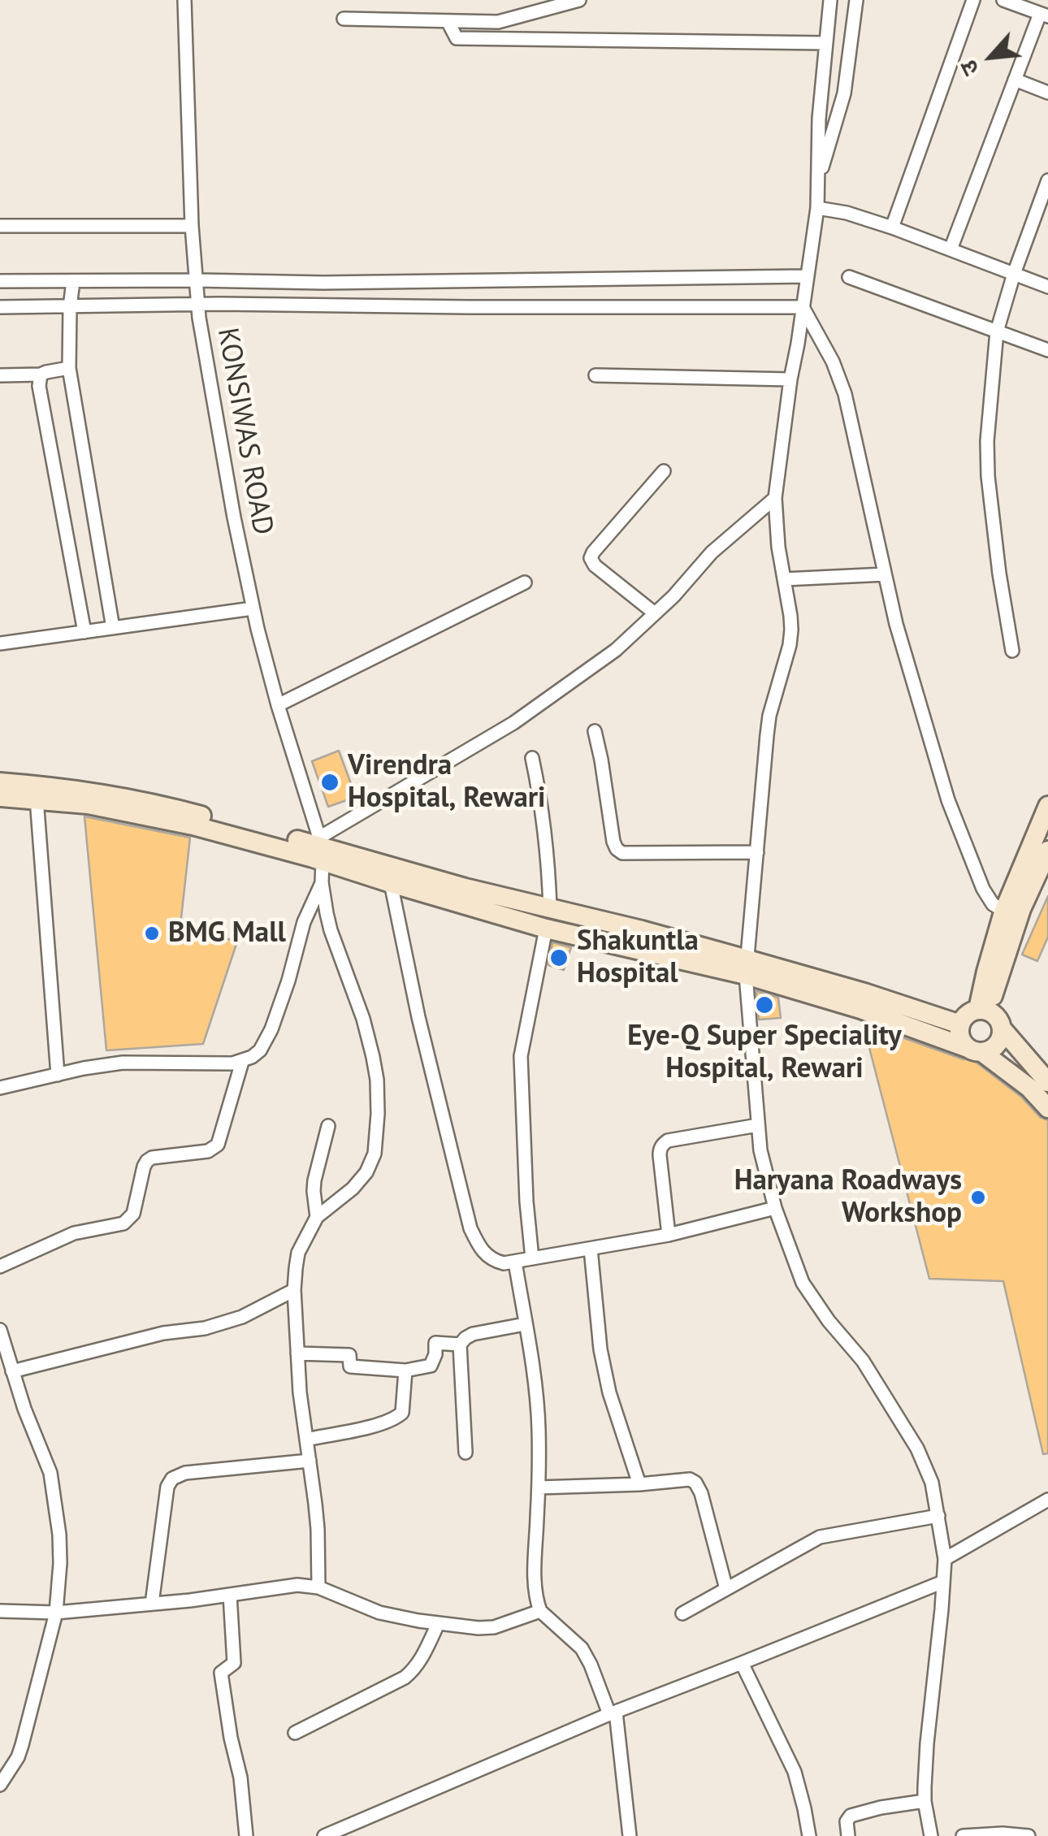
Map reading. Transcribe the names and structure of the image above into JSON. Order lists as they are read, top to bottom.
{
  "streets": {
    "street": ["KONSIWAS ROAD"]
  },
  "places": [
    "Virendra Hospital, Rewari",
    "BMG Mall",
    "Shakuntla Hospital",
    "Eye-Q Super Speciality Hospital, Rewari",
    "Haryana Roadways Workshop"
  ],
  "north": "bottom left"
}
